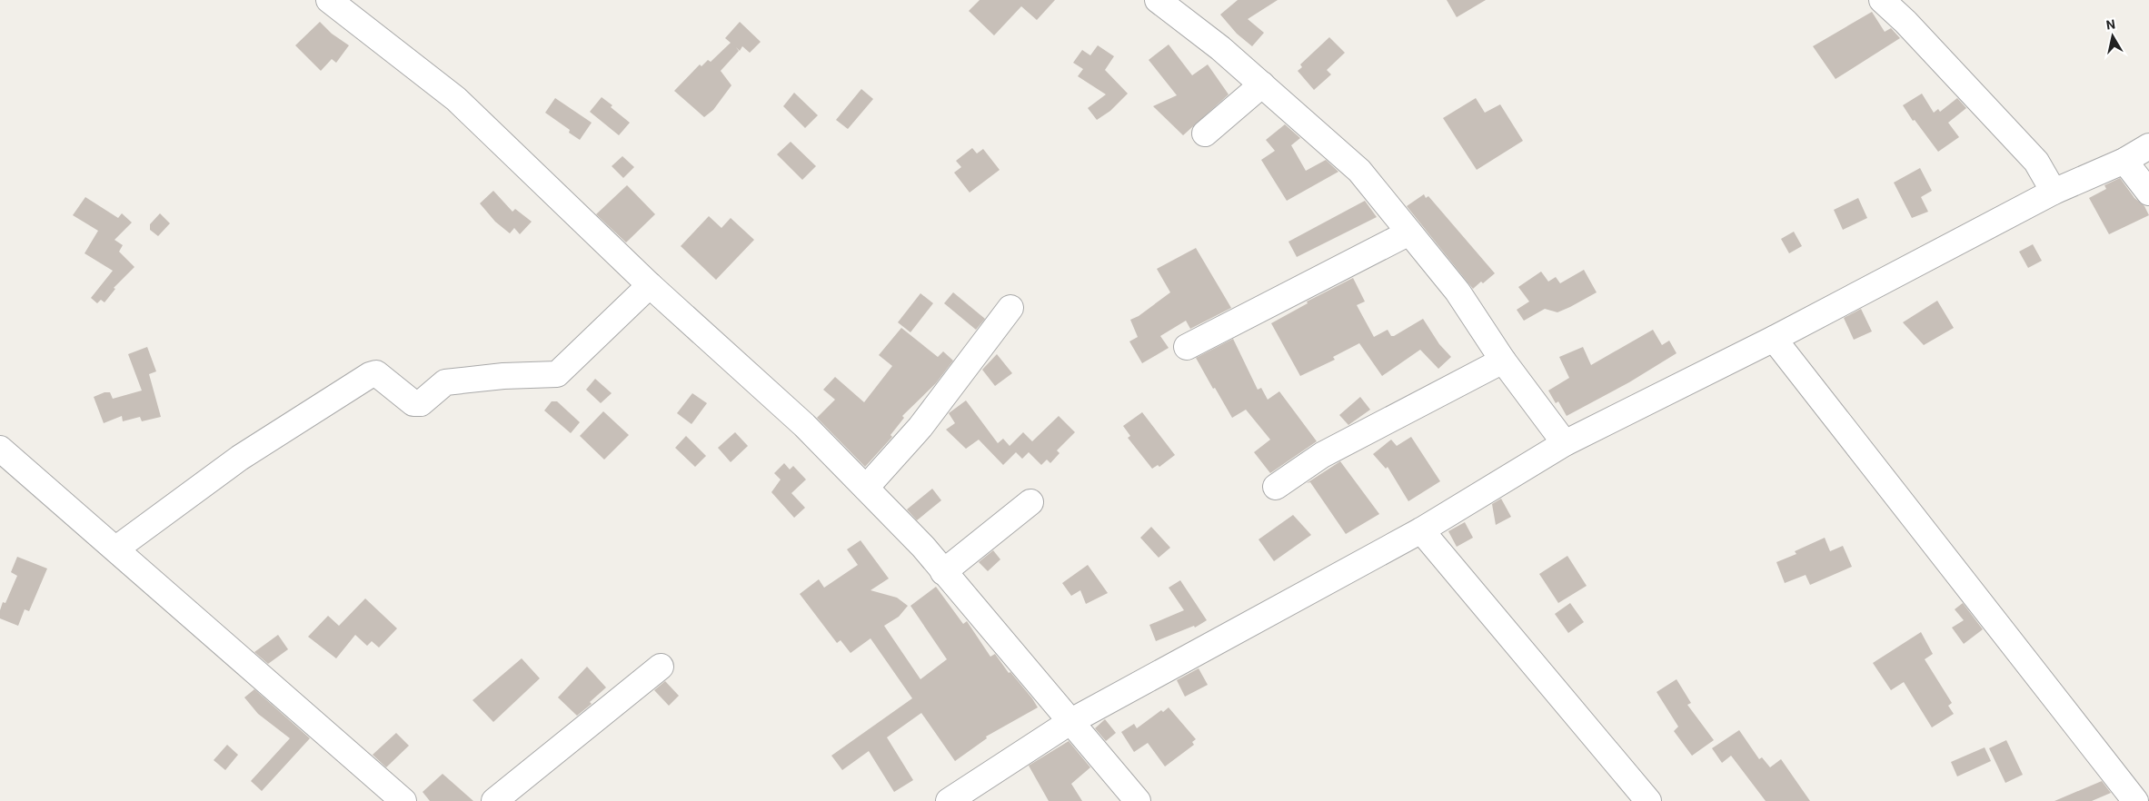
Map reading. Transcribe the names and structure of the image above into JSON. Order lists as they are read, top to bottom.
{
  "north": "top"
}
